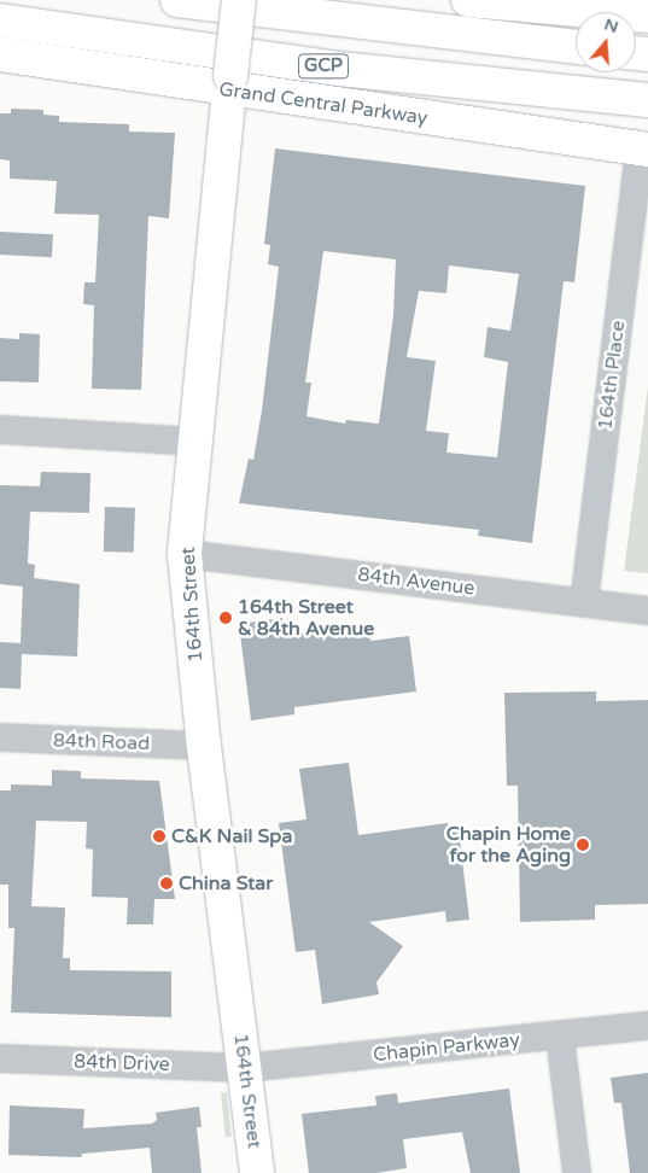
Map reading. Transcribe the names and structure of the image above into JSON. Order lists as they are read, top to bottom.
{
  "streets": {
    "main road": ["GCP", "Grand Central Parkway", "164th Street"],
    "street": [
      "164th Place",
      "84th Avenue",
      "84th Road",
      "Chapin Parkway",
      "84th Drive"
    ]
  },
  "crossings": [
    ["Grand Central Parkway", "164th Place"],
    ["Grand Central Parkway", "164th Street"],
    ["164th Place", "84th Avenue"],
    ["84th Avenue", "164th Street"],
    ["164th Street", "84th Road"],
    ["164th Street", "Chapin Parkway"],
    ["164th Street", "84th Drive"],
    ["Chapin Parkway", "84th Drive"]
  ],
  "places": [
    "164th Street & 84th Avenue",
    "C&K Nail Spa",
    "Chapin Home for the Aging",
    "China Star"
  ],
  "north": "top"
}
